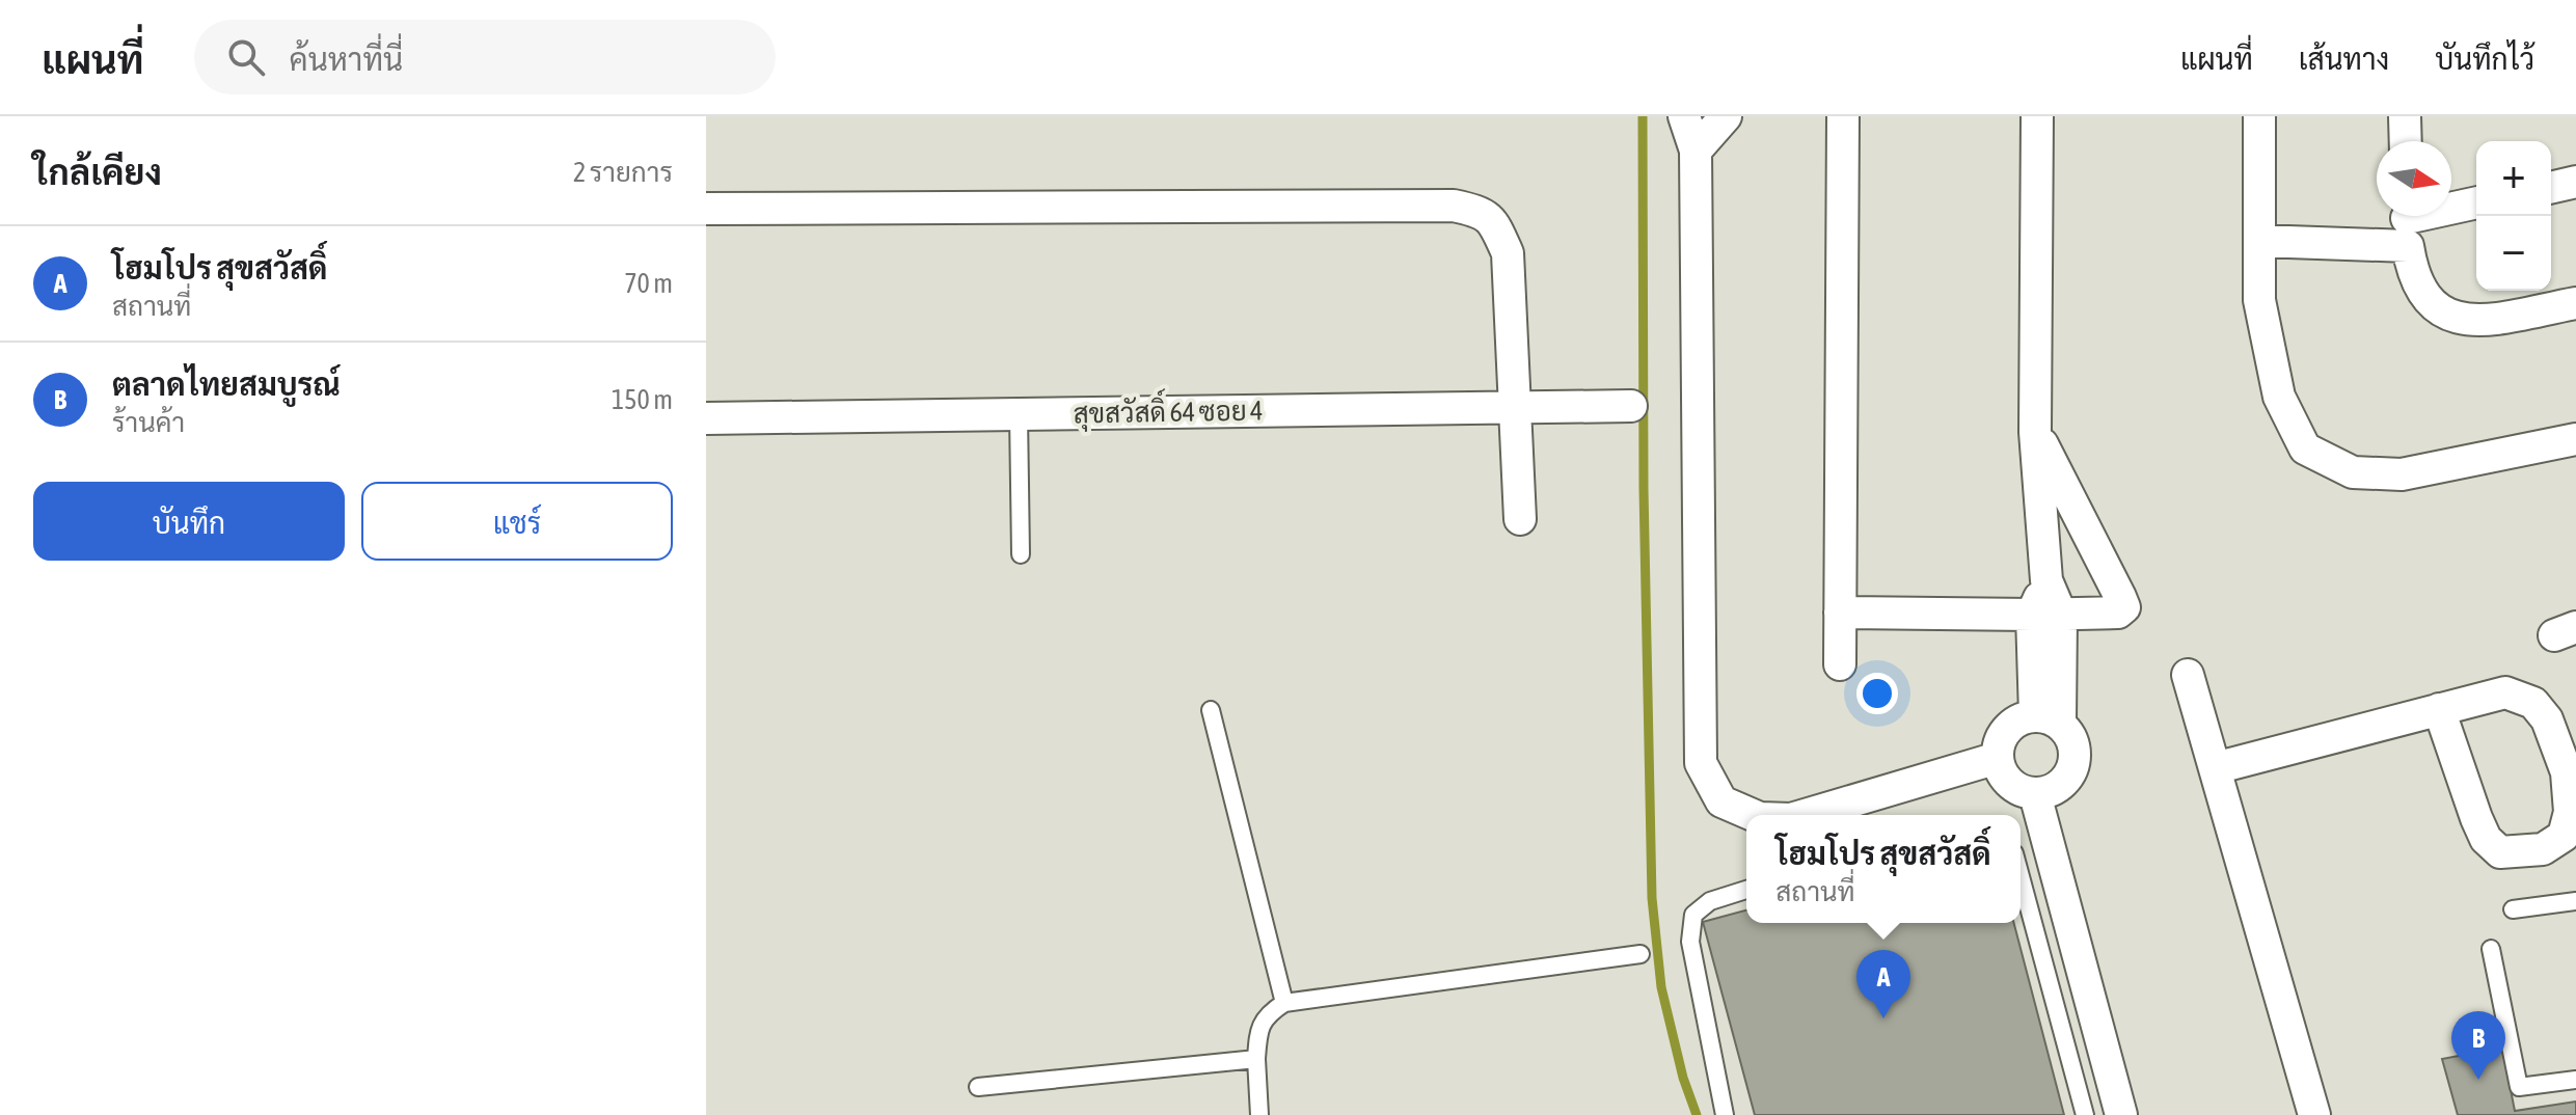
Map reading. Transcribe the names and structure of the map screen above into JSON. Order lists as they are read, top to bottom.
{
  "streets": {
    "street": ["สุขสวัสดิ์ 64 ซอย 4"]
  },
  "north": "right",
  "page": {
    "header": "แผนที่",
    "search": "ค้นหาที่นี่",
    "nav": ["แผนที่", "เส้นทาง", "บันทึกไว้"],
    "heading": ["ใกล้เคียง", "2 รายการ"],
    "map_buttons": ["+", "−"],
    "list": [
      {
        "mark": "A",
        "name": "โฮมโปร สุขสวัสดิ์",
        "note": "สถานที่",
        "value": "70 m"
      },
      {
        "mark": "B",
        "name": "ตลาดไทยสมบูรณ์",
        "note": "ร้านค้า",
        "value": "150 m"
      }
    ],
    "buttons": ["บันทึก", "แชร์"],
    "popup": ["โฮมโปร สุขสวัสดิ์", "สถานที่"],
    "pins": ["A", "B"]
  }
}
